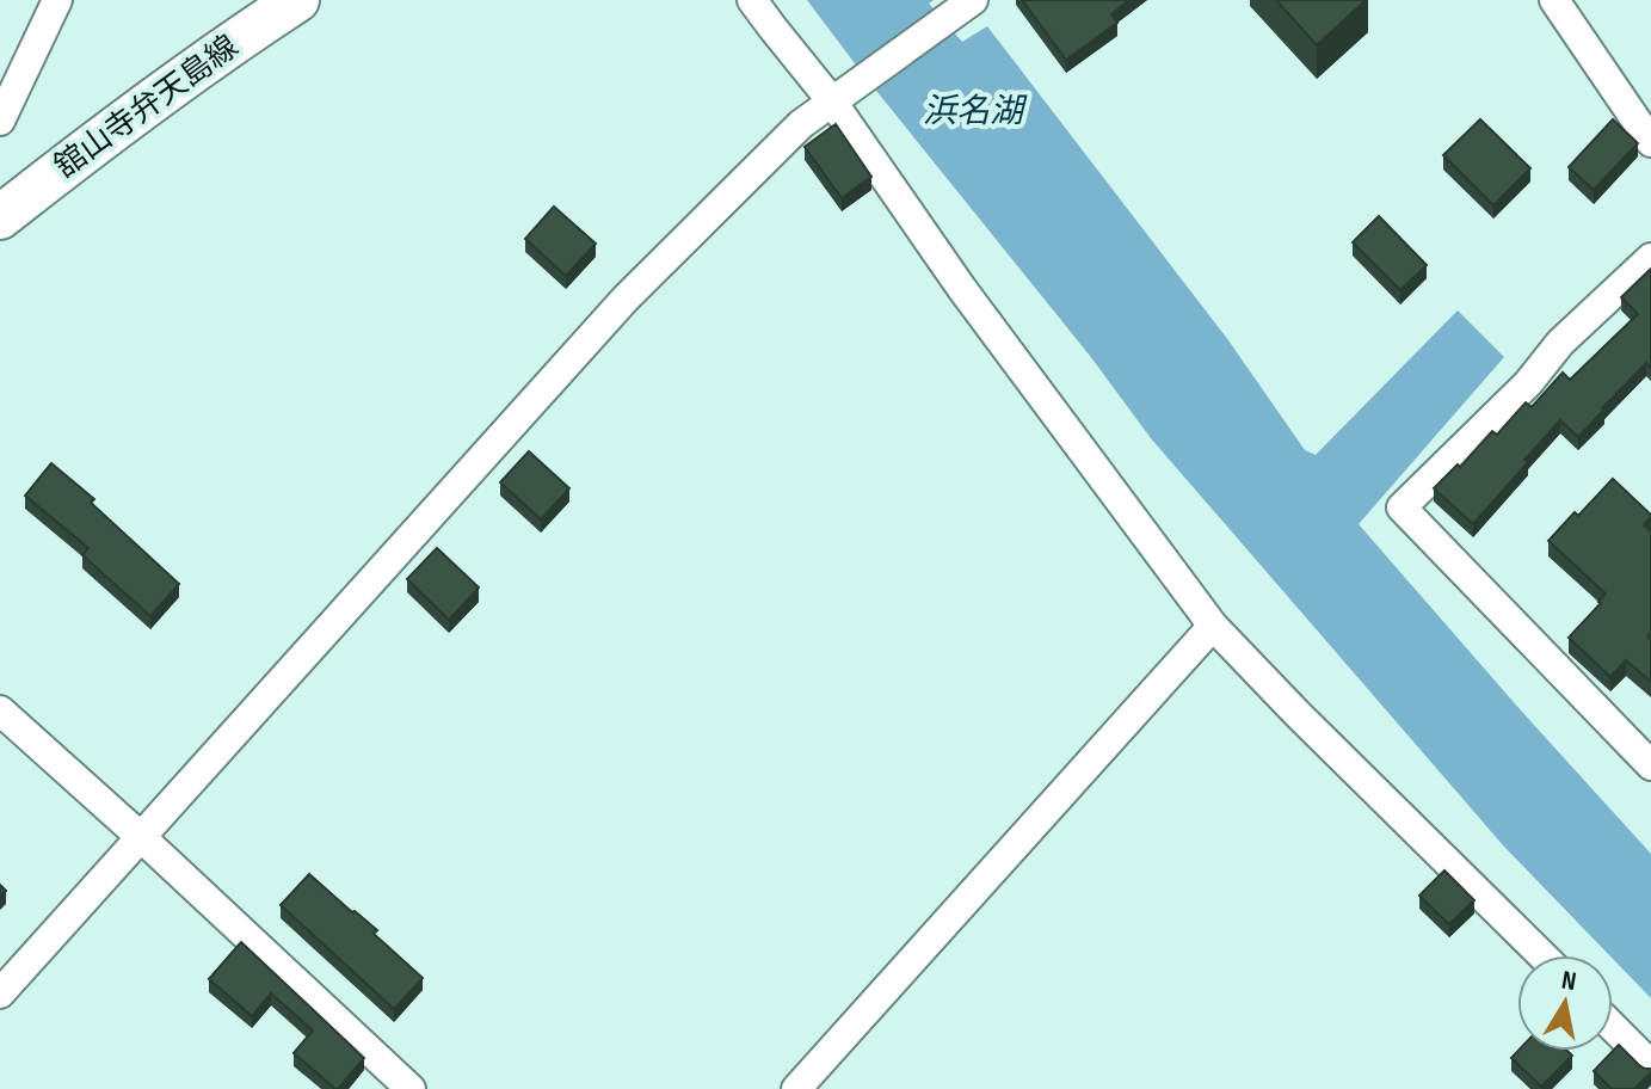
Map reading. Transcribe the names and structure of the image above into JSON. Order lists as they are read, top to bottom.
{
  "streets": {
    "main road": ["舘山寺弁天島線"]
  },
  "water": ["浜名湖"],
  "north": "top"
}
